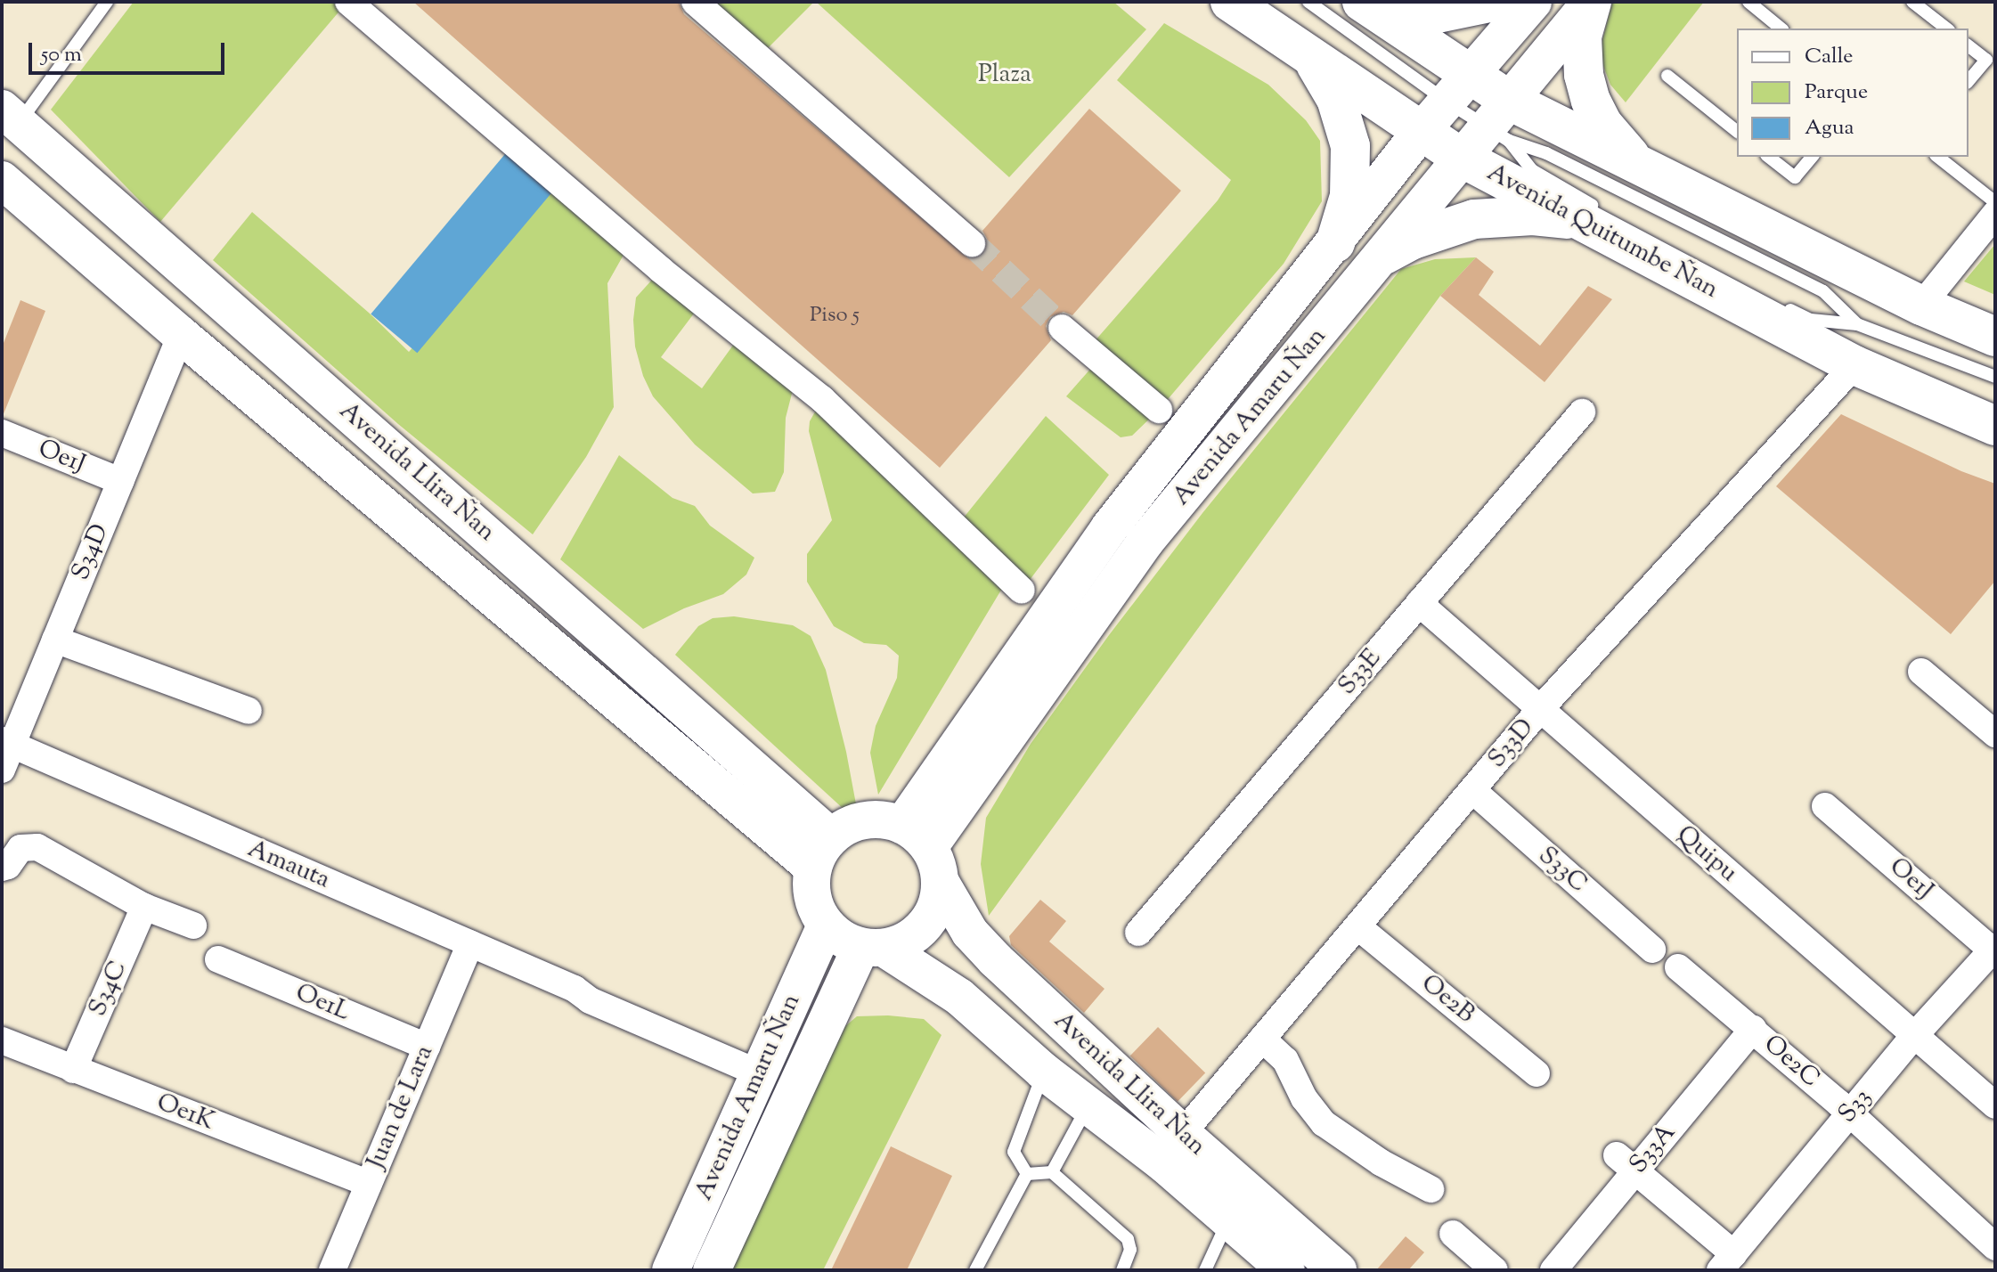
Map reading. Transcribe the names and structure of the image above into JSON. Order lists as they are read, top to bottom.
{
  "streets": {
    "main road": ["Avenida Quitumbe Ñan"],
    "street": [
      "Avenida Amaru Ñan",
      "Oe1J",
      "Avenida Llira Ñan",
      "S34D",
      "S33E",
      "S33D",
      "Quipu",
      "Amauta",
      "S33C",
      "S34C",
      "Oe2B",
      "Oe1L",
      "Oe2C",
      "S33",
      "Juan de Lara",
      "Oe1K",
      "S33A"
    ]
  },
  "crossings": [
    ["Avenida Quitumbe Ñan", "Avenida Amaru Ñan"],
    ["Avenida Quitumbe Ñan", "S33D"],
    ["Avenida Amaru Ñan", "Avenida Llira Ñan"],
    ["Avenida Amaru Ñan", "Amauta"],
    ["Oe1J", "S34D"],
    ["Oe1J", "S33"],
    ["Avenida Llira Ñan", "S34D"],
    ["Avenida Llira Ñan", "S33D"],
    ["S34D", "Amauta"],
    ["S33E", "Quipu"],
    ["S33D", "Quipu"],
    ["S33D", "S33C"],
    ["S33D", "Oe2B"],
    ["Quipu", "S33"],
    ["Amauta", "Juan de Lara"],
    ["S34C", "Oe1K"],
    ["Oe1L", "Juan de Lara"],
    ["Oe2C", "S33"],
    ["Oe2C", "S33A"],
    ["Juan de Lara", "Oe1K"]
  ],
  "parks": ["Plaza"],
  "house_numbers": ["Piso 5"],
  "legend": ["Calle", "Parque", "Agua"],
  "scale_bar": "50 m"
}
